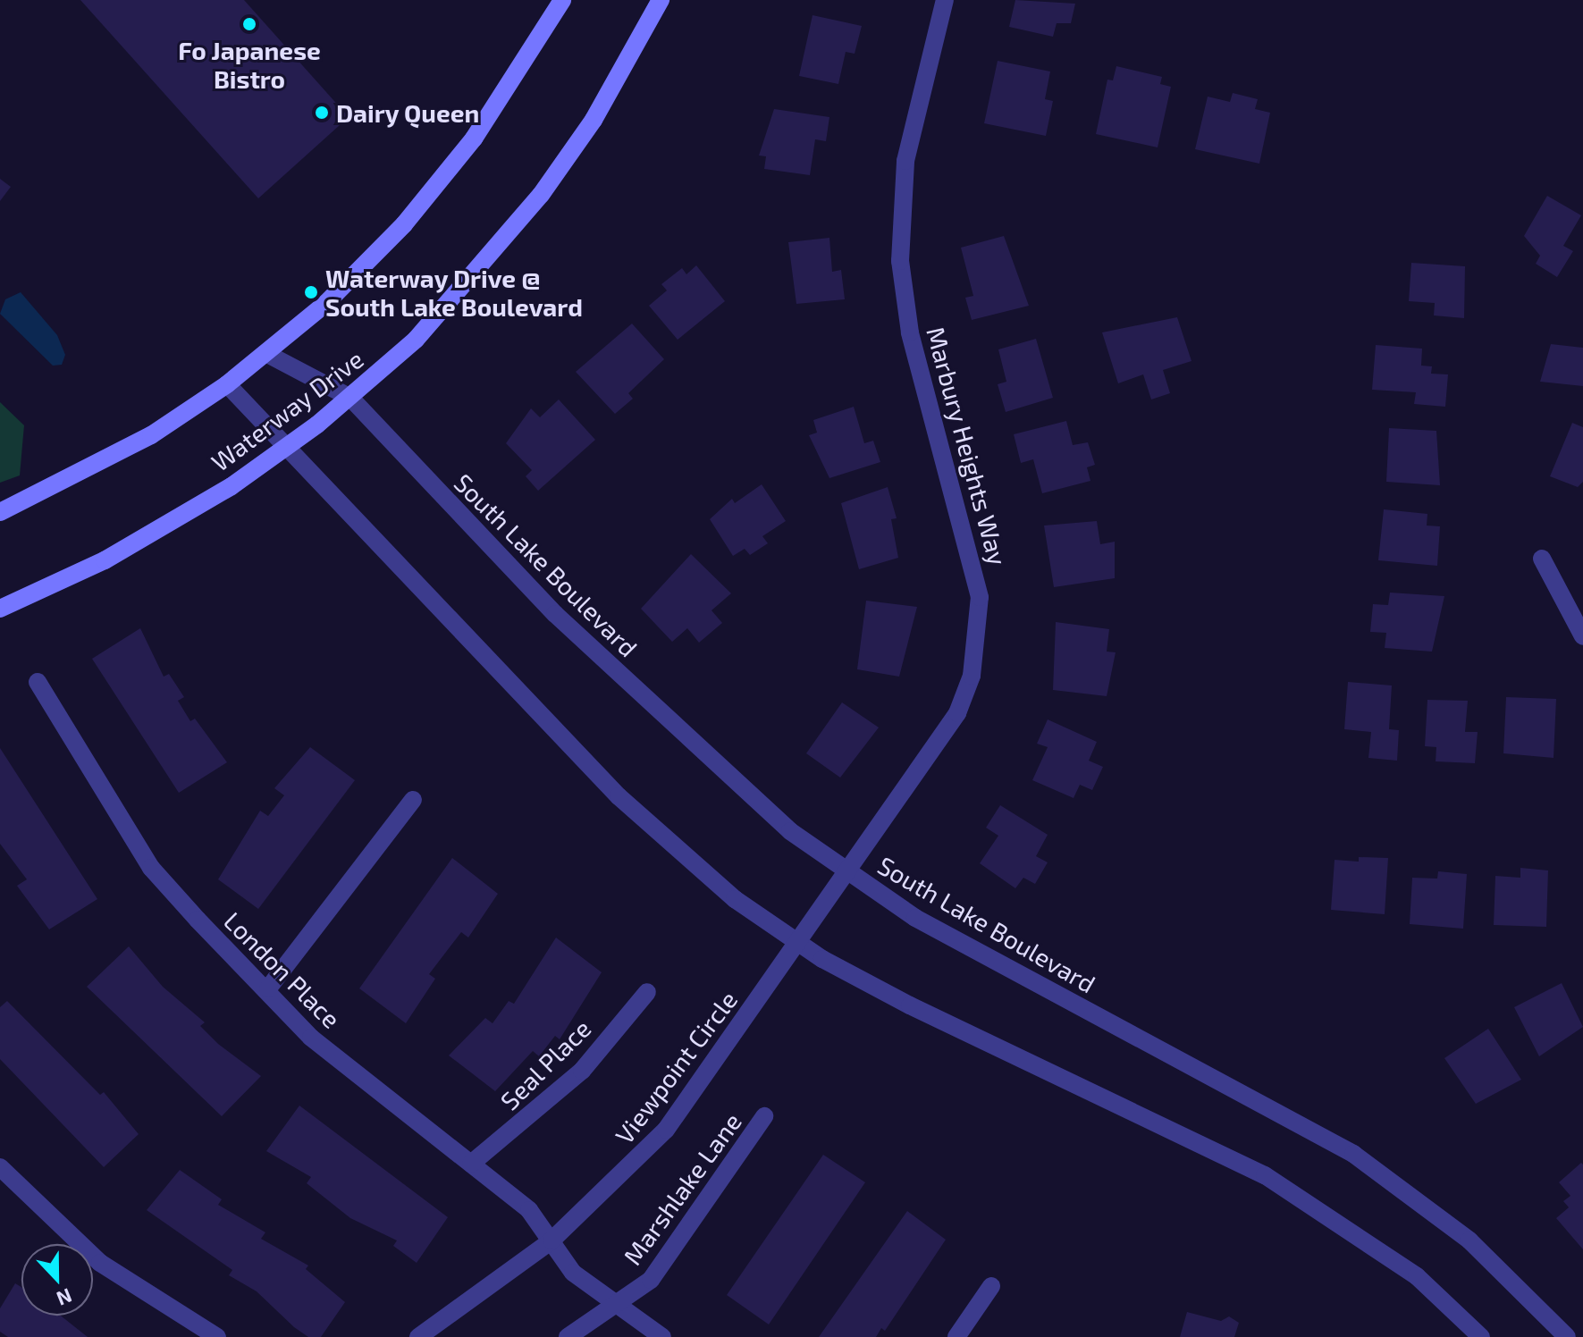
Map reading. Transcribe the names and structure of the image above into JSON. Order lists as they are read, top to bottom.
{
  "streets": {
    "street": [
      "Waterway Drive",
      "Marbury Heights Way",
      "South Lake Boulevard",
      "London Place",
      "Seal Place",
      "Viewpoint Circle",
      "Marshlake Lane"
    ]
  },
  "crossings": [
    ["Waterway Drive", "South Lake Boulevard"],
    ["Marbury Heights Way", "South Lake Boulevard"],
    ["Marbury Heights Way", "Viewpoint Circle"],
    ["London Place", "Seal Place"],
    ["London Place", "Viewpoint Circle"]
  ],
  "places": ["Fo Japanese Bistro", "Dairy Queen", "Waterway Drive @ South Lake Boulevard"],
  "north": "bottom"
}
